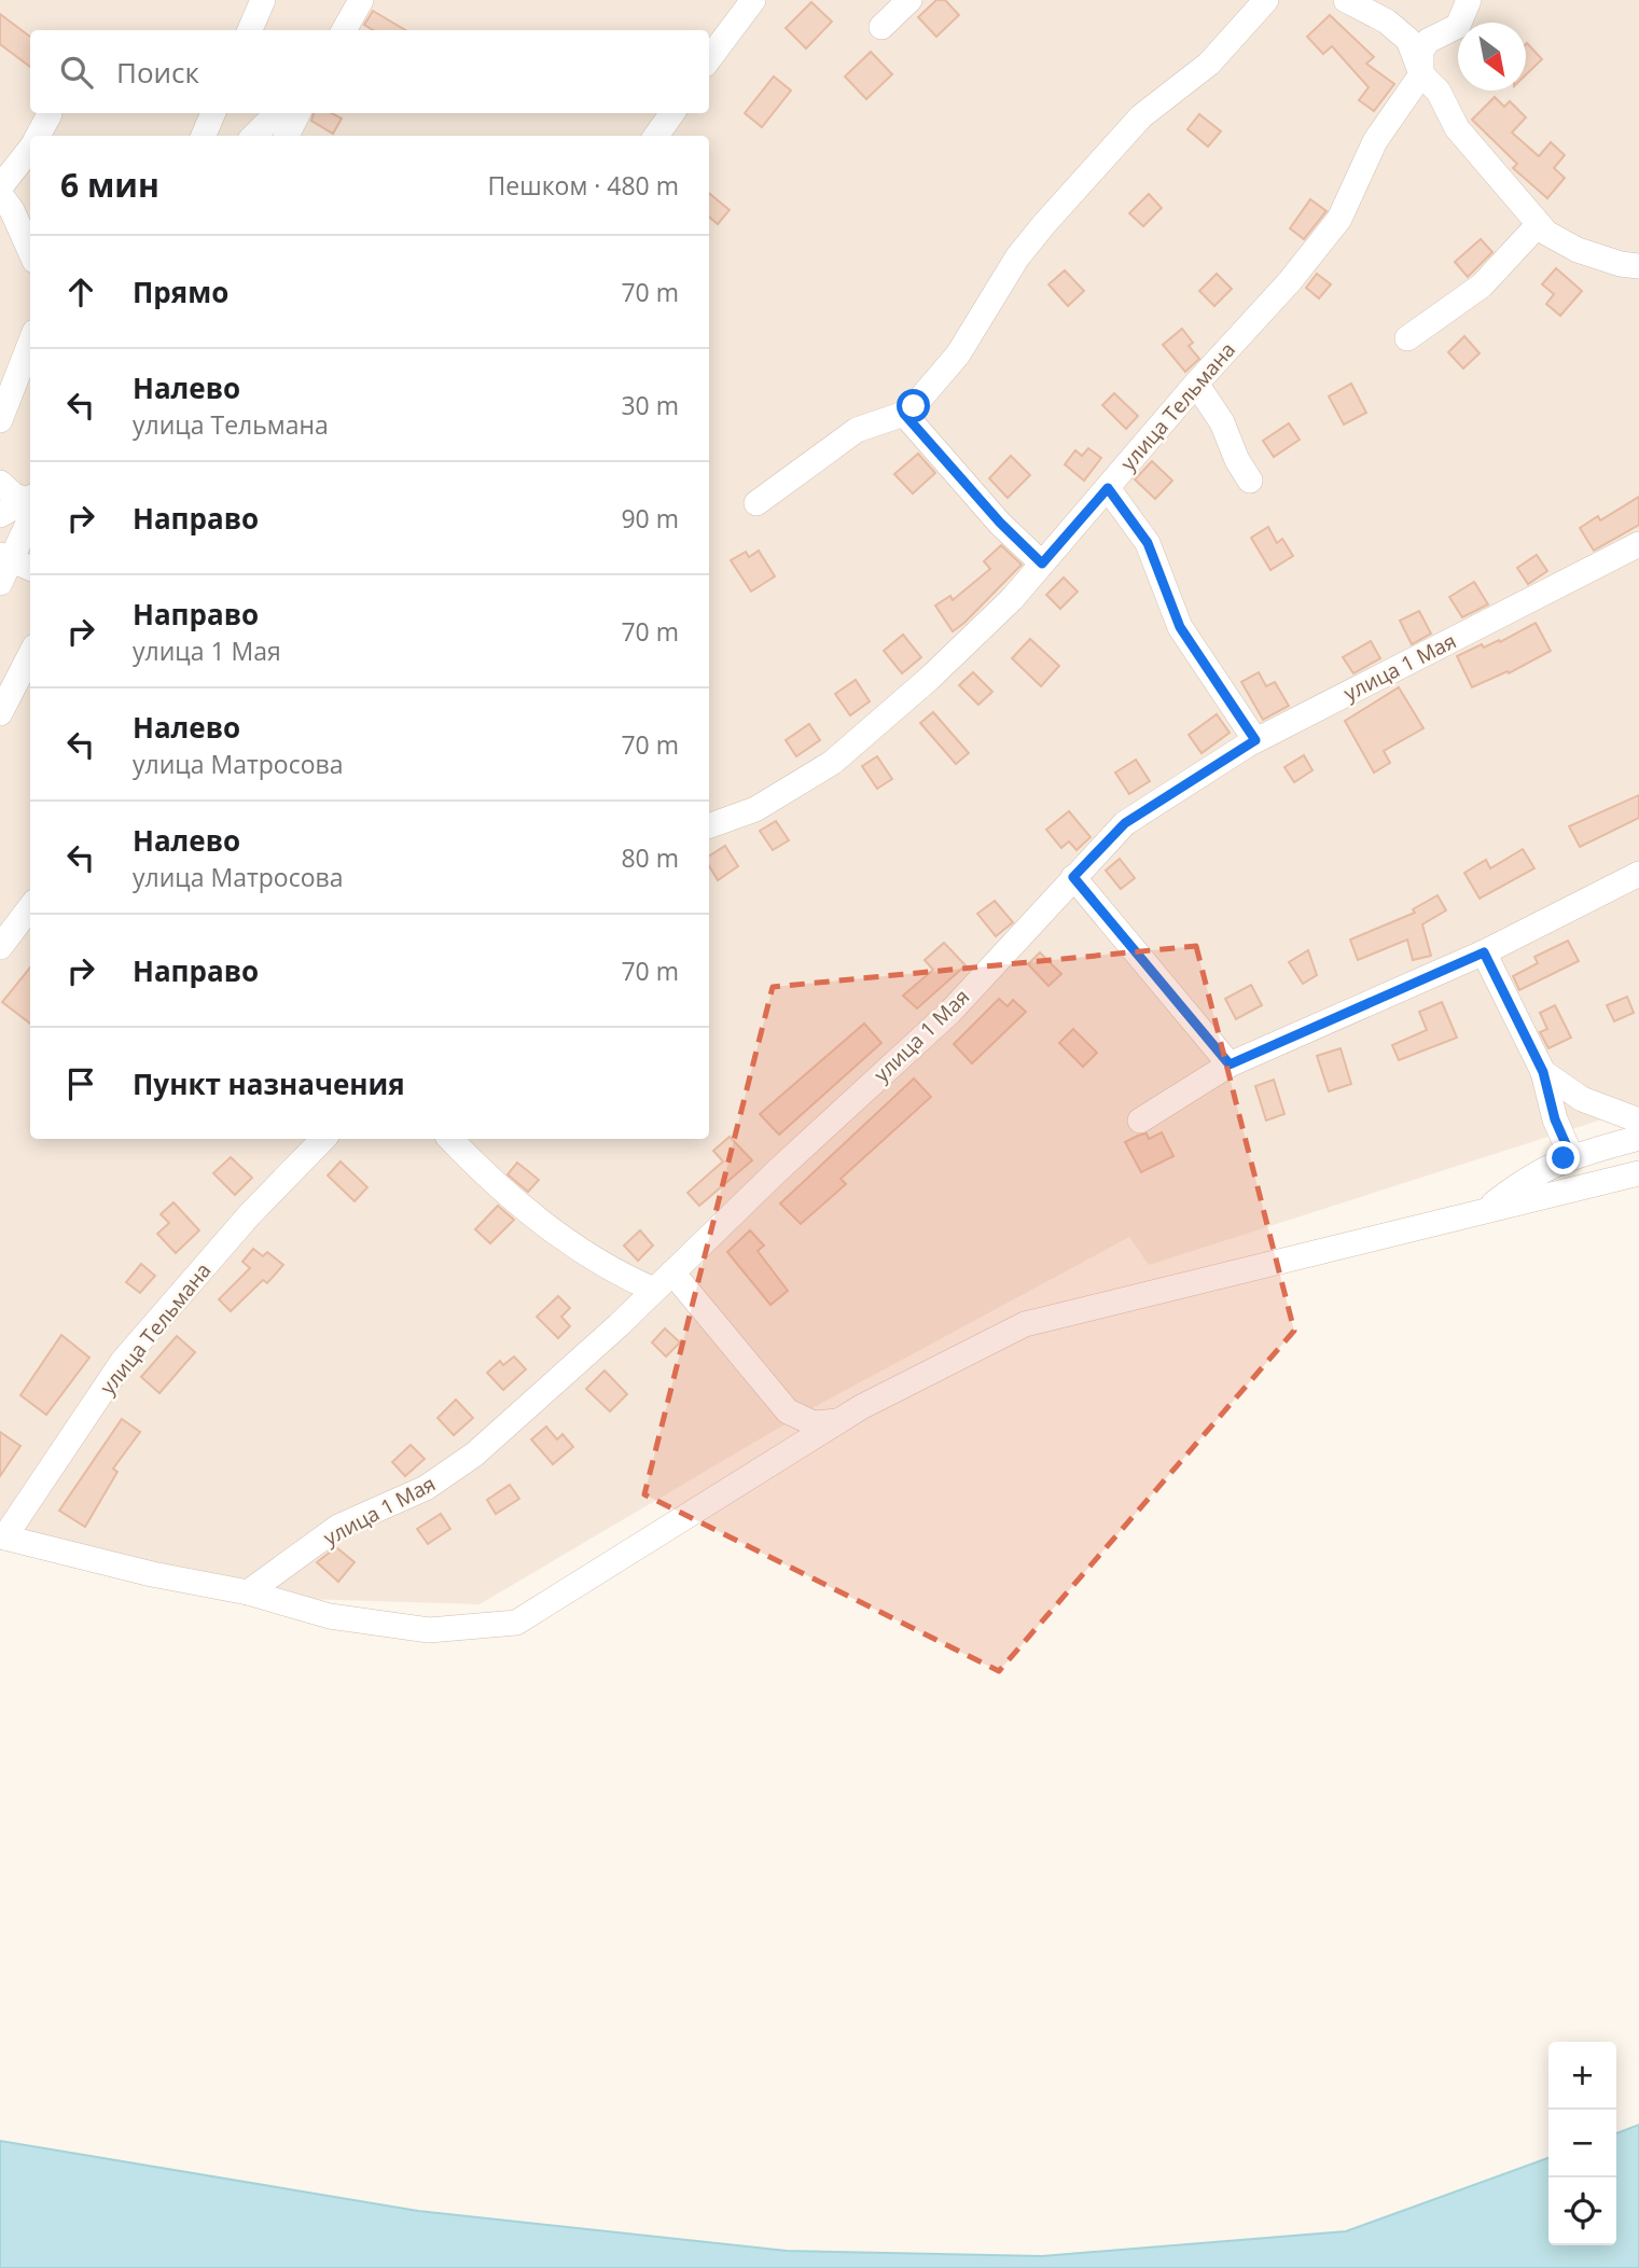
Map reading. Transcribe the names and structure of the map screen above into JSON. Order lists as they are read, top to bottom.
{
  "streets": {
    "street": ["улица Тельмана", "улица 1 Мая"]
  },
  "north": "bottom right",
  "page": {
    "search": "Поиск",
    "heading": ["6 мин", "Пешком · 480 m"],
    "list": [
      ["Прямо", "70 m"],
      ["Налево", "улица Тельмана", "30 m"],
      ["Направо", "90 m"],
      ["Направо", "улица 1 Мая", "70 m"],
      ["Налево", "улица Матросова", "70 m"],
      ["Налево", "улица Матросова", "80 m"],
      ["Направо", "70 m"],
      "Пункт назначения"
    ],
    "map_buttons": ["+", "−"]
  }
}
